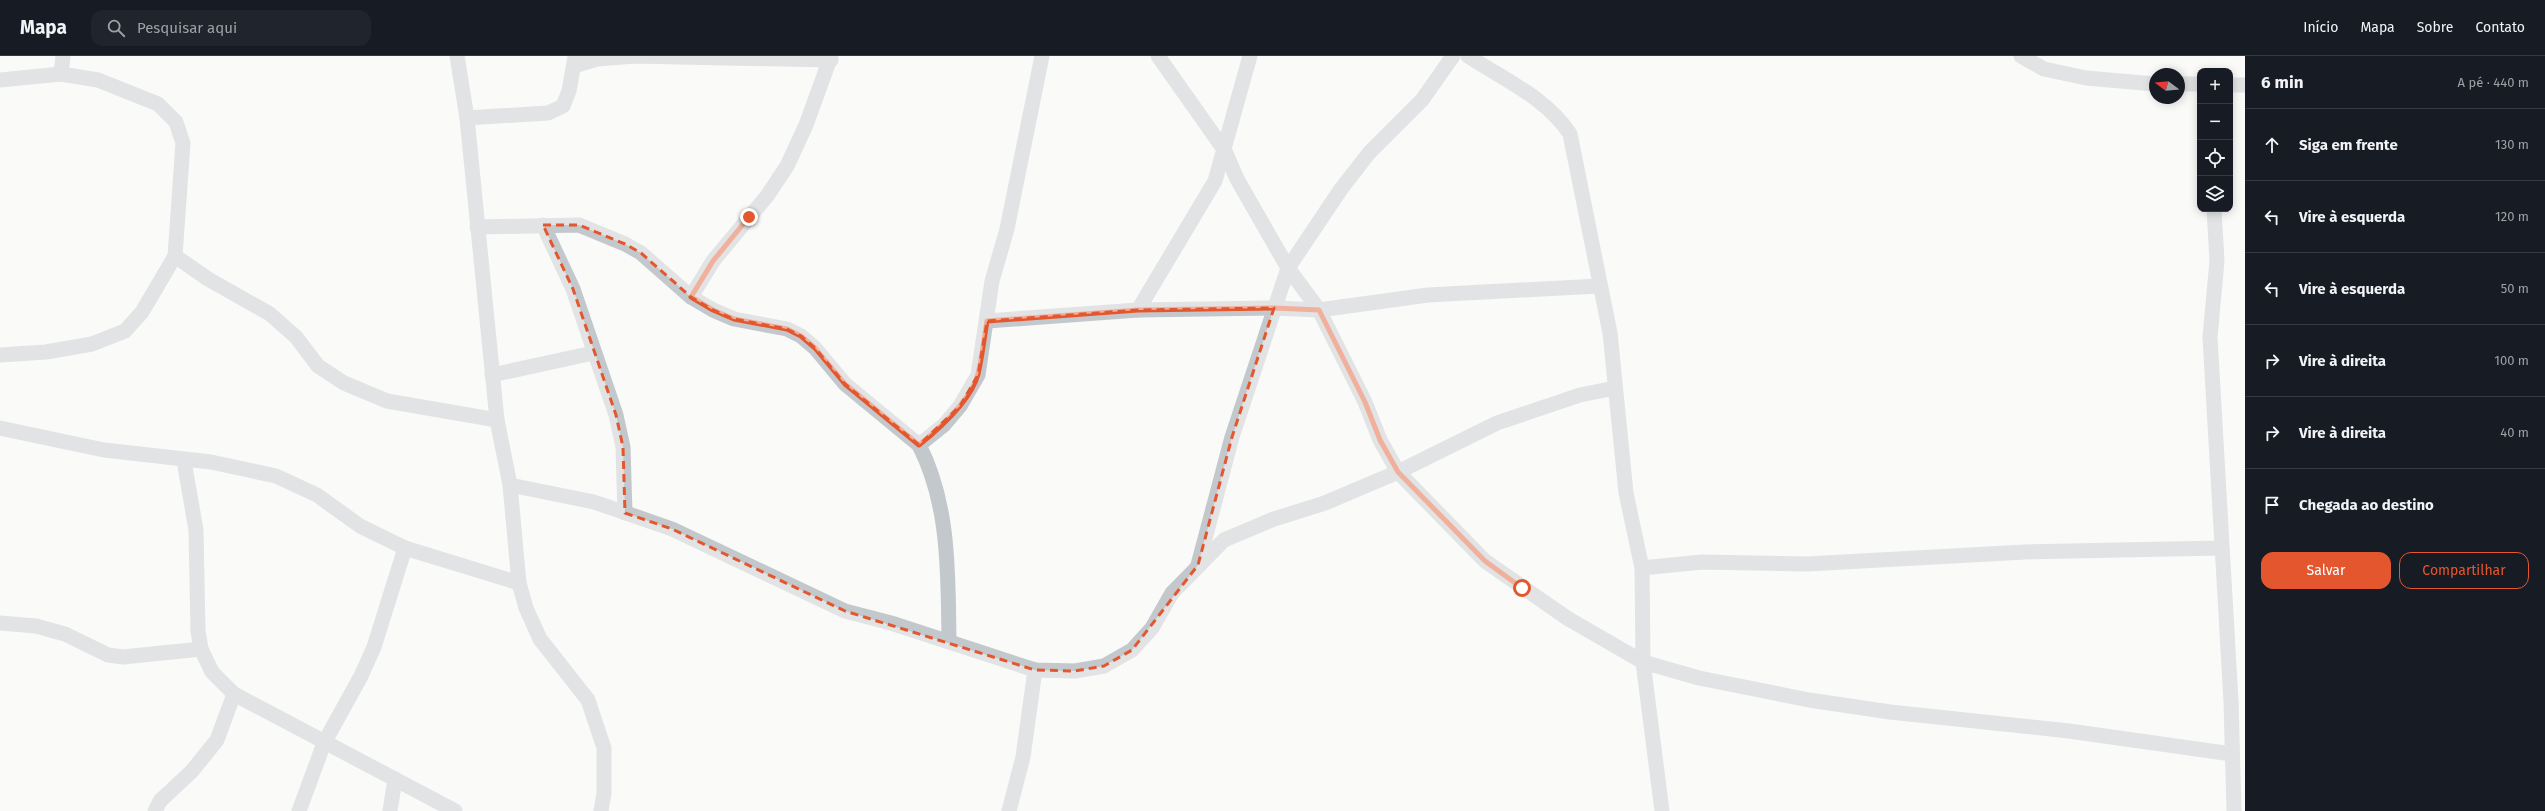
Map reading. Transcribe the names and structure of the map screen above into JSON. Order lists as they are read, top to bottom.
{
  "north": "left",
  "page": {
    "header": "Mapa",
    "search": "Pesquisar aqui",
    "nav": [
      "Início",
      "Mapa",
      "Sobre",
      "Contato"
    ],
    "heading": ["6 min", "A pé · 440 m"],
    "map_buttons": ["+", "−"],
    "list": [
      ["Siga em frente", "130 m"],
      ["Vire à esquerda", "120 m"],
      ["Vire à esquerda", "50 m"],
      ["Vire à direita", "100 m"],
      ["Vire à direita", "40 m"],
      "Chegada ao destino"
    ],
    "buttons": ["Salvar", "Compartilhar"]
  }
}
